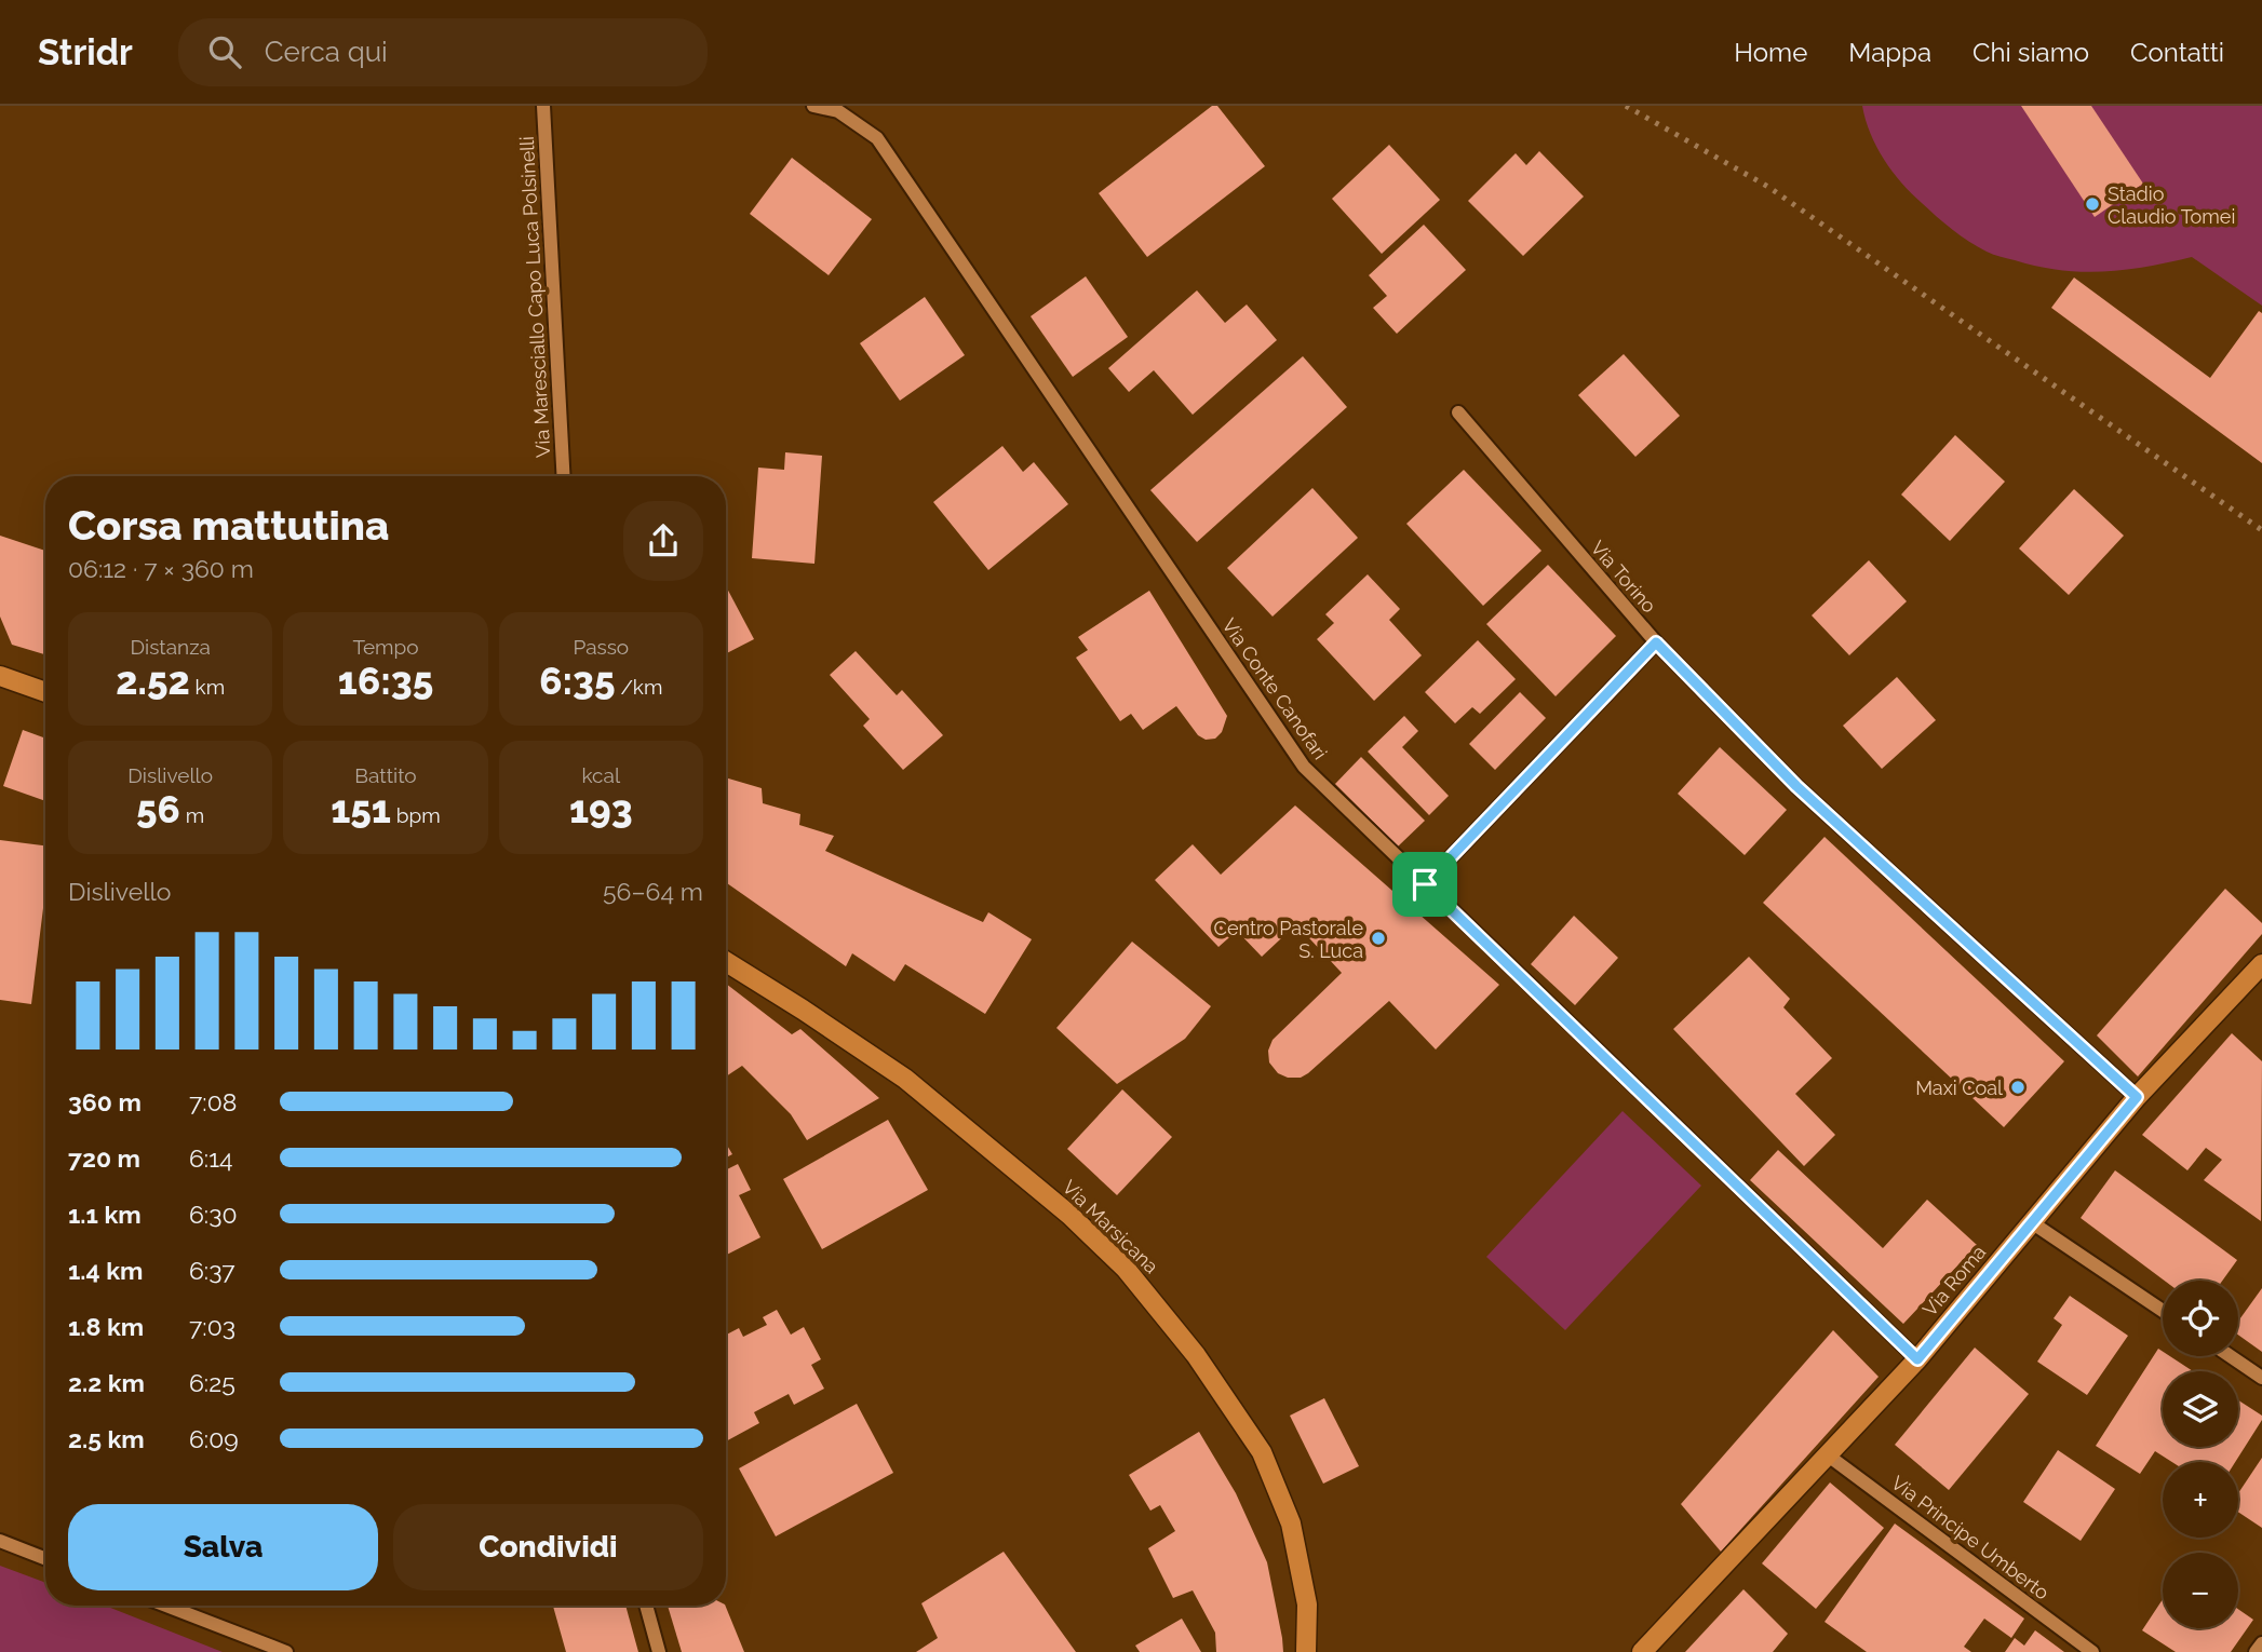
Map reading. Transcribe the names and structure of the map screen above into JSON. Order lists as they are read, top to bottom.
{
  "streets": {
    "main road": ["Via Marsicana", "Via Roma"],
    "street": [
      "Via Maresciallo Capo Luca Polsinelli",
      "Via Torino",
      "Via Conte Canofari",
      "Via Principe Umberto"
    ]
  },
  "crossings": [
    ["Via Torino", "Via Roma"],
    ["Via Conte Canofari", "Via Roma"],
    ["Via Roma", "Via Principe Umberto"]
  ],
  "places": ["Stadio Claudio Tomei", "Centro Pastorale S. Luca", "Maxi Coal"],
  "page": {
    "header": "Stridr",
    "search": "Cerca qui",
    "nav": [
      "Home",
      "Mappa",
      "Chi siamo",
      "Contatti"
    ],
    "heading": ["Corsa mattutina", "06:12 · 7 × 360 m"],
    "stats": [
      ["Distanza", "2.52 km"],
      ["Tempo", "16:35"],
      ["Passo", "6:35 /km"],
      ["Dislivello", "56 m"],
      ["Battito", "151 bpm"],
      ["kcal", "193"]
    ],
    "chart": ["Dislivello", "56–64 m"],
    "list": [
      {
        "name": "360 m",
        "note": "7:08"
      },
      {
        "name": "720 m",
        "note": "6:14"
      },
      {
        "name": "1.1 km",
        "note": "6:30"
      },
      {
        "name": "1.4 km",
        "note": "6:37"
      },
      {
        "name": "1.8 km",
        "note": "7:03"
      },
      {
        "name": "2.2 km",
        "note": "6:25"
      },
      {
        "name": "2.5 km",
        "note": "6:09"
      }
    ],
    "map_buttons": ["+", "−"],
    "buttons": ["Salva", "Condividi"]
  }
}
